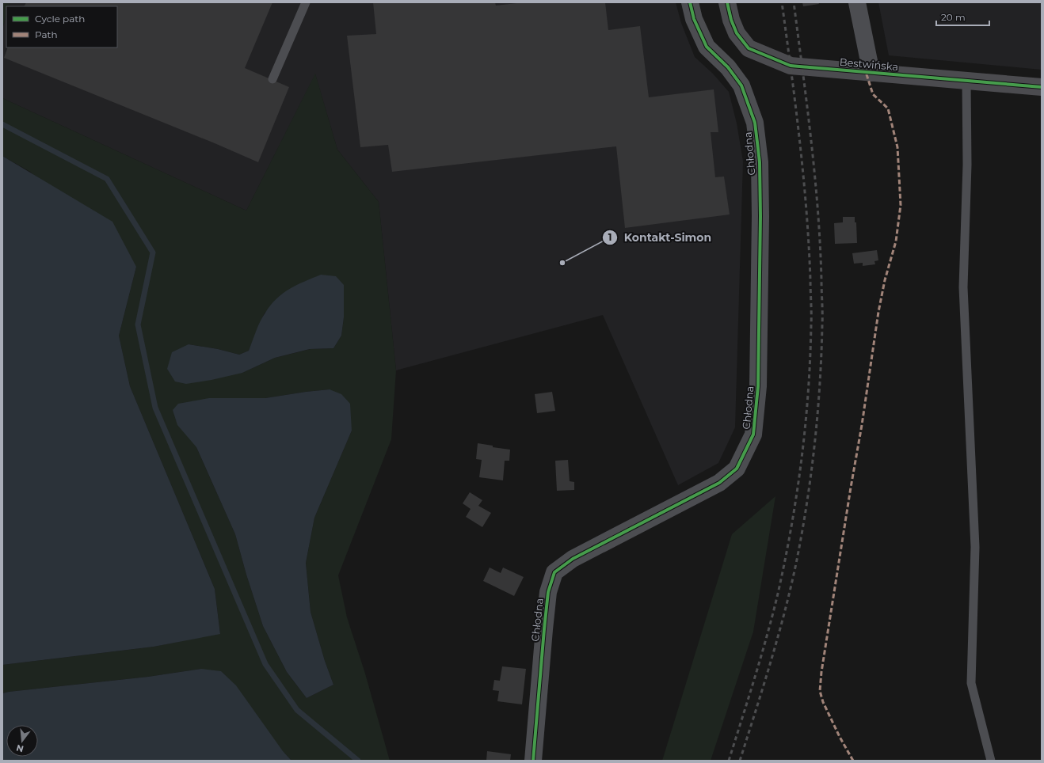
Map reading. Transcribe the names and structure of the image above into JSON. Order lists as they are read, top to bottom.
{
  "streets": {
    "street": ["Bestwińska", "Chłodna"]
  },
  "places": ["Kontakt-Simon"],
  "legend": ["Cycle path", "Path"],
  "scale_bar": "20 m",
  "north": "bottom"
}
